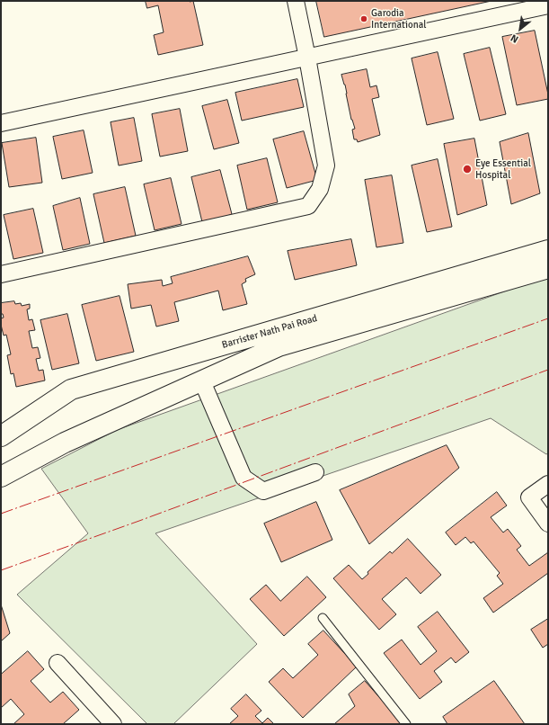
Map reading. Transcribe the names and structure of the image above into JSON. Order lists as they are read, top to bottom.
{
  "streets": {
    "street": ["Barrister Nath Pai Road"]
  },
  "places": ["Garodia International", "Eye Essential Hospital"],
  "north": "bottom left"
}
